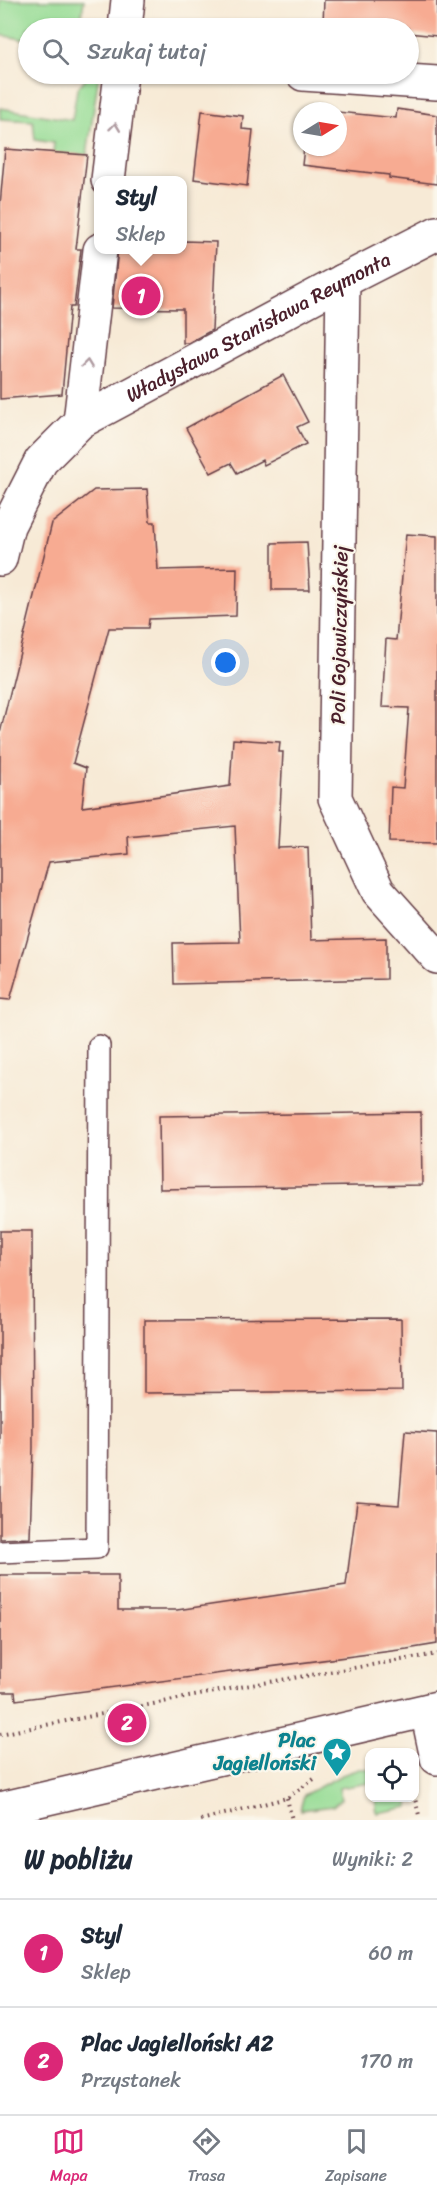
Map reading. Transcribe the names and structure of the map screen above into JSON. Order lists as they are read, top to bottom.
{
  "streets": {
    "street": ["Władysława Stanisława Reymonta", "Poli Gojawiczyńskiej"]
  },
  "crossings": [
    ["Władysława Stanisława Reymonta", "Poli Gojawiczyńskiej"]
  ],
  "places": {
    "place": ["Plac Jagielloński"]
  },
  "north": "right",
  "page": {
    "search": "Szukaj tutaj",
    "popup": ["Styl", "Sklep"],
    "pins": ["1", "2"],
    "heading": ["W pobliżu", "Wyniki: 2"],
    "list": [
      {
        "mark": "1",
        "name": "Styl",
        "note": "Sklep",
        "value": "60 m"
      },
      {
        "mark": "2",
        "name": "Plac Jagielloński A2",
        "note": "Przystanek",
        "value": "170 m"
      }
    ],
    "nav": ["Mapa", "Trasa", "Zapisane"]
  }
}
